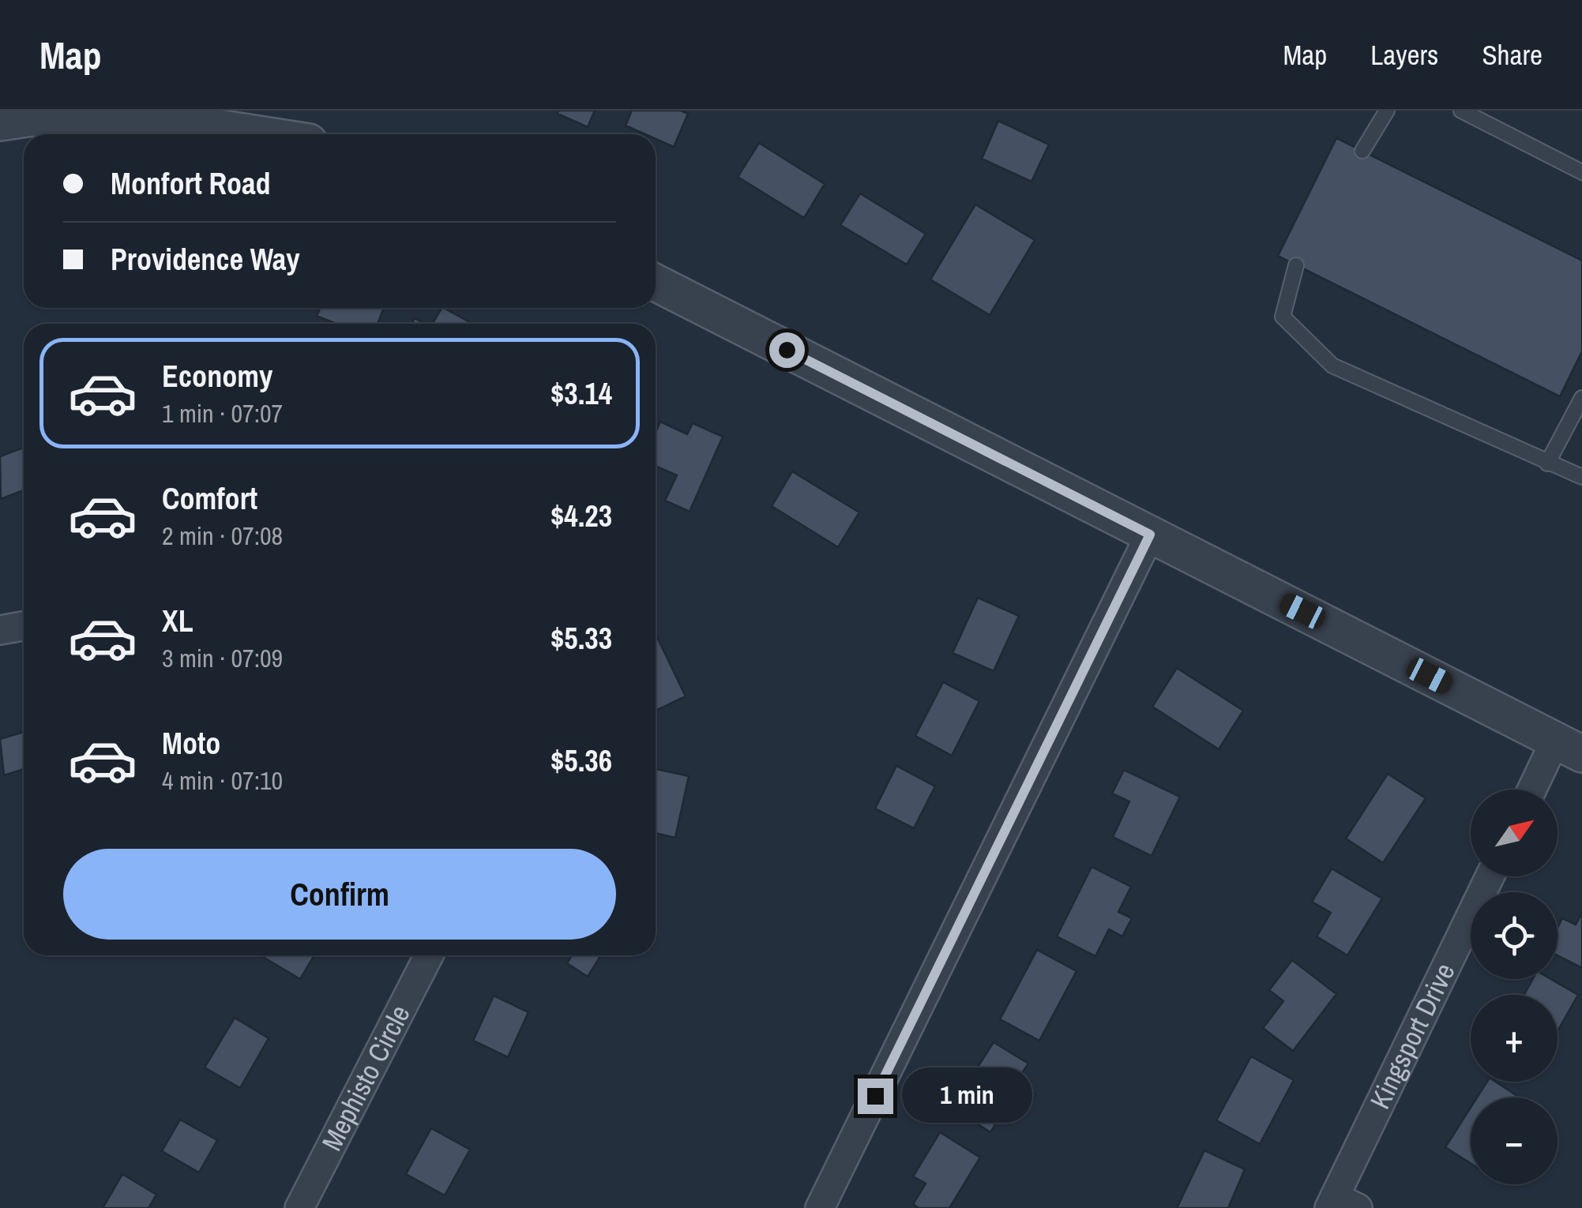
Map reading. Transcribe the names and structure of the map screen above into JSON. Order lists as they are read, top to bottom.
{
  "streets": {
    "street": ["Kingsport Drive", "Mephisto Circle"]
  },
  "north": "top right",
  "page": {
    "header": "Map",
    "nav": ["Map", "Layers", "Share"],
    "banner": ["Monfort Road", "Providence Way"],
    "list": [
      {
        "name": "Economy",
        "note": "1 min · 07:07",
        "value": "$3.14"
      },
      {
        "name": "Comfort",
        "note": "2 min · 07:08",
        "value": "$4.23"
      },
      {
        "name": "XL",
        "note": "3 min · 07:09",
        "value": "$5.33"
      },
      {
        "name": "Moto",
        "note": "4 min · 07:10",
        "value": "$5.36"
      }
    ],
    "map_buttons": ["+", "−"],
    "buttons": "Confirm",
    "bubble": "1 min"
  }
}
